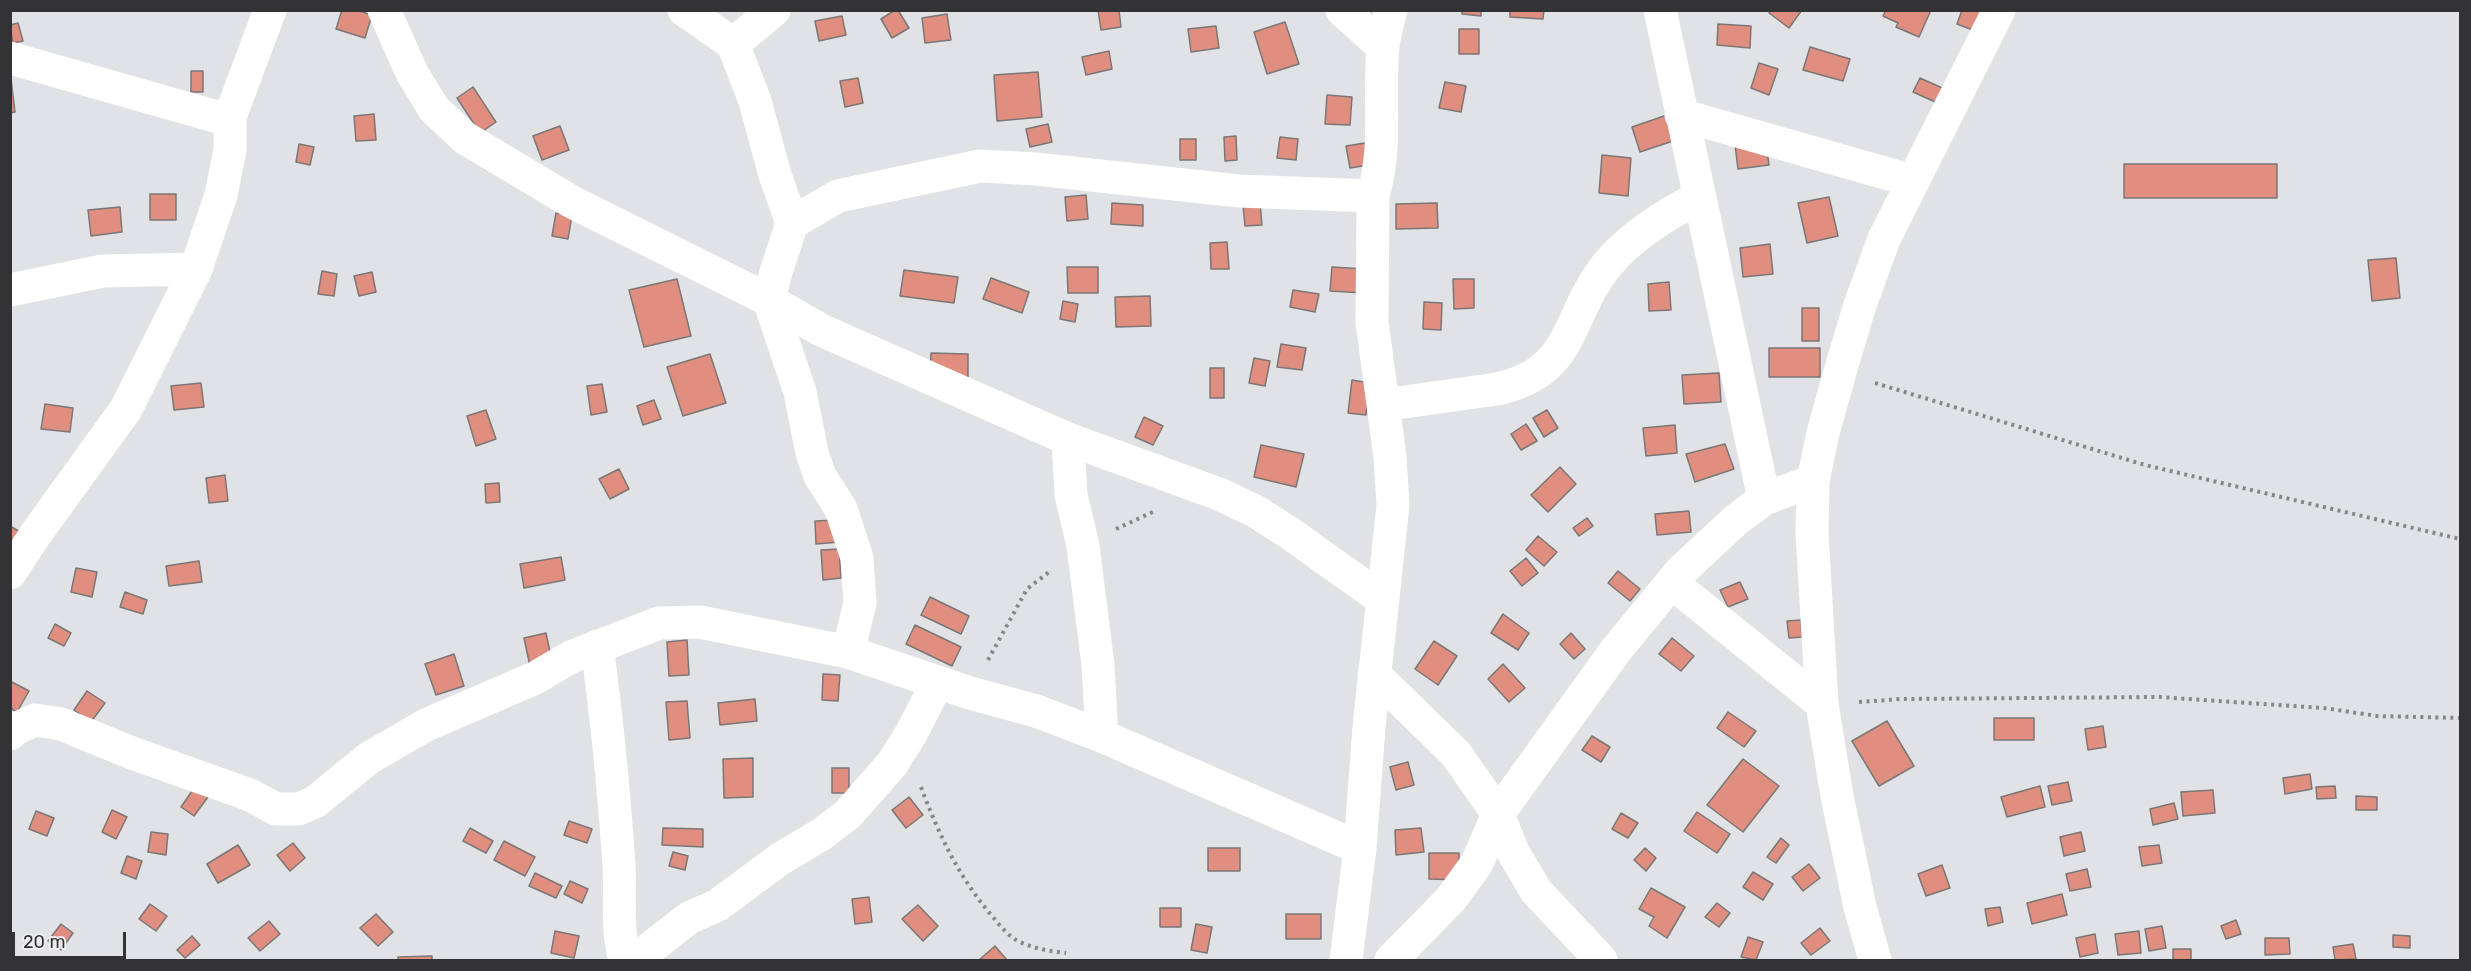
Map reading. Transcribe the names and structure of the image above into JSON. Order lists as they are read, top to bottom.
{
  "scale_bar": "20 m"
}
